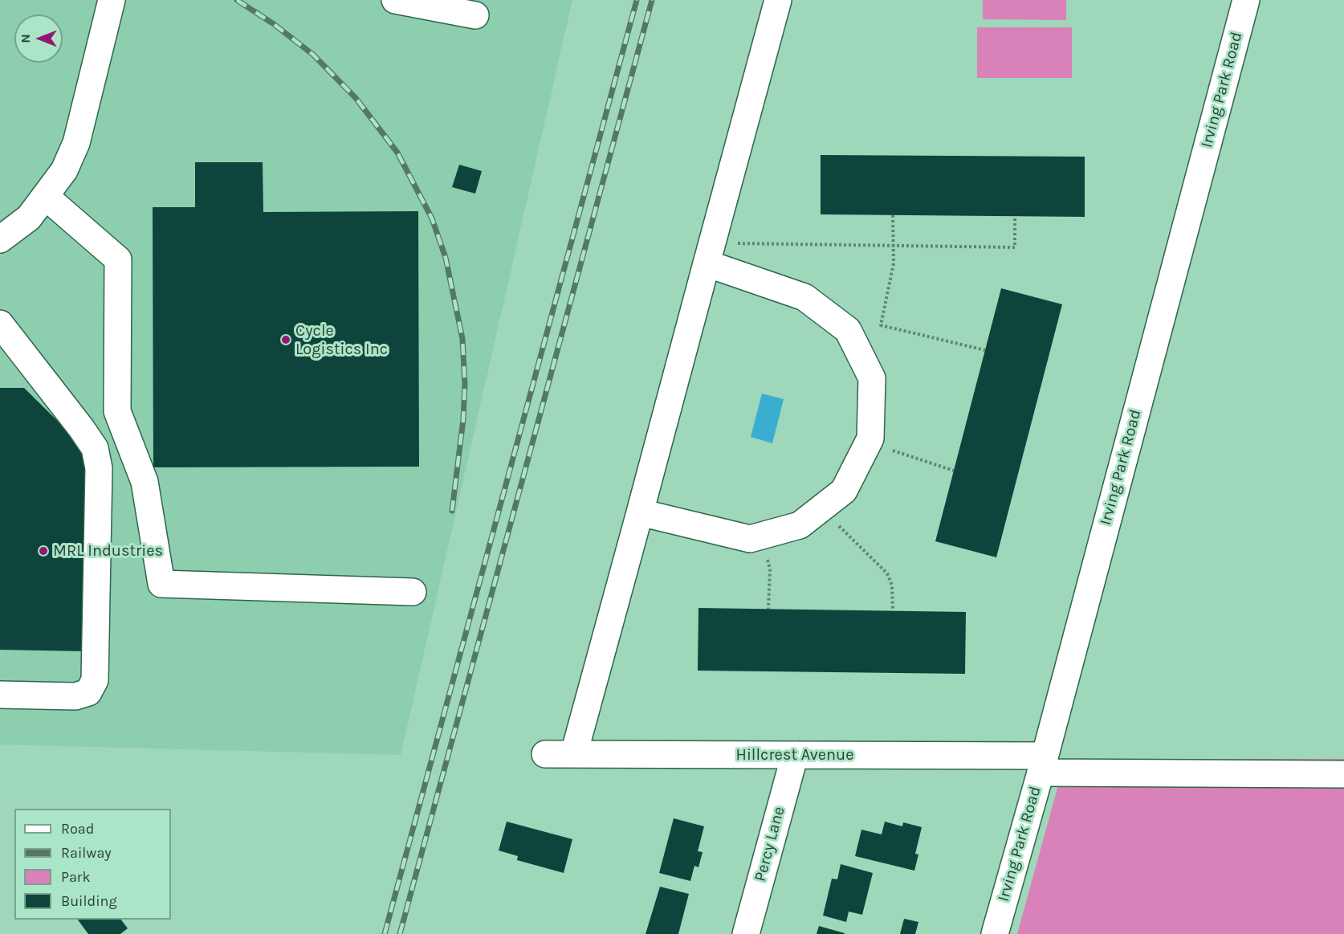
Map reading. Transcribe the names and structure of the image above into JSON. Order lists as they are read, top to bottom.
{
  "streets": {
    "street": ["Irving Park Road", "Hillcrest Avenue", "Percy Lane"]
  },
  "crossings": [
    ["Irving Park Road", "Hillcrest Avenue"],
    ["Hillcrest Avenue", "Percy Lane"]
  ],
  "places": ["Cycle Logistics Inc", "MRL Industries"],
  "legend": [
    "Road",
    "Railway",
    "Park",
    "Building"
  ],
  "north": "left"
}
